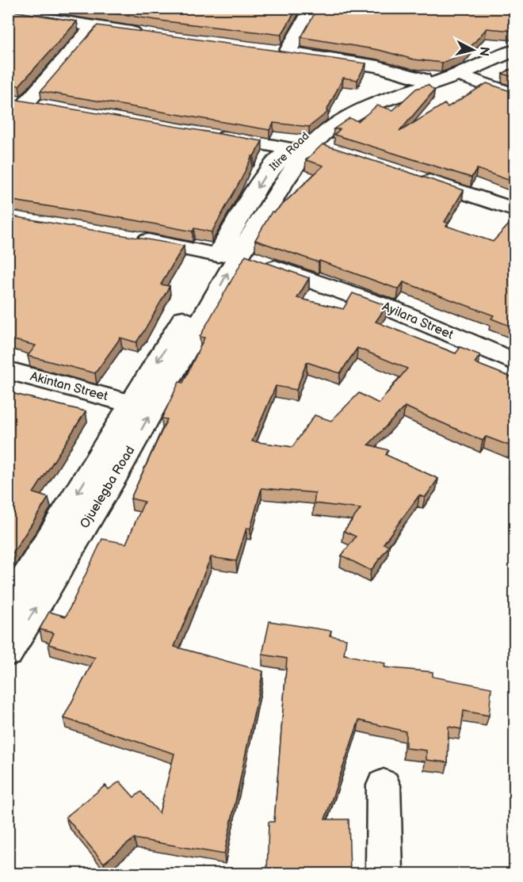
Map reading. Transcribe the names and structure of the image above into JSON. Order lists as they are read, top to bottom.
{
  "streets": {
    "main road": [
      "Itire Road",
      "Ayilara Street",
      "Akintan Street",
      "Ojuelegba Road"
    ]
  },
  "crossings": [
    ["Itire Road", "Ayilara Street"],
    ["Itire Road", "Ojuelegba Road"],
    ["Akintan Street", "Ojuelegba Road"]
  ],
  "north": "right"
}
